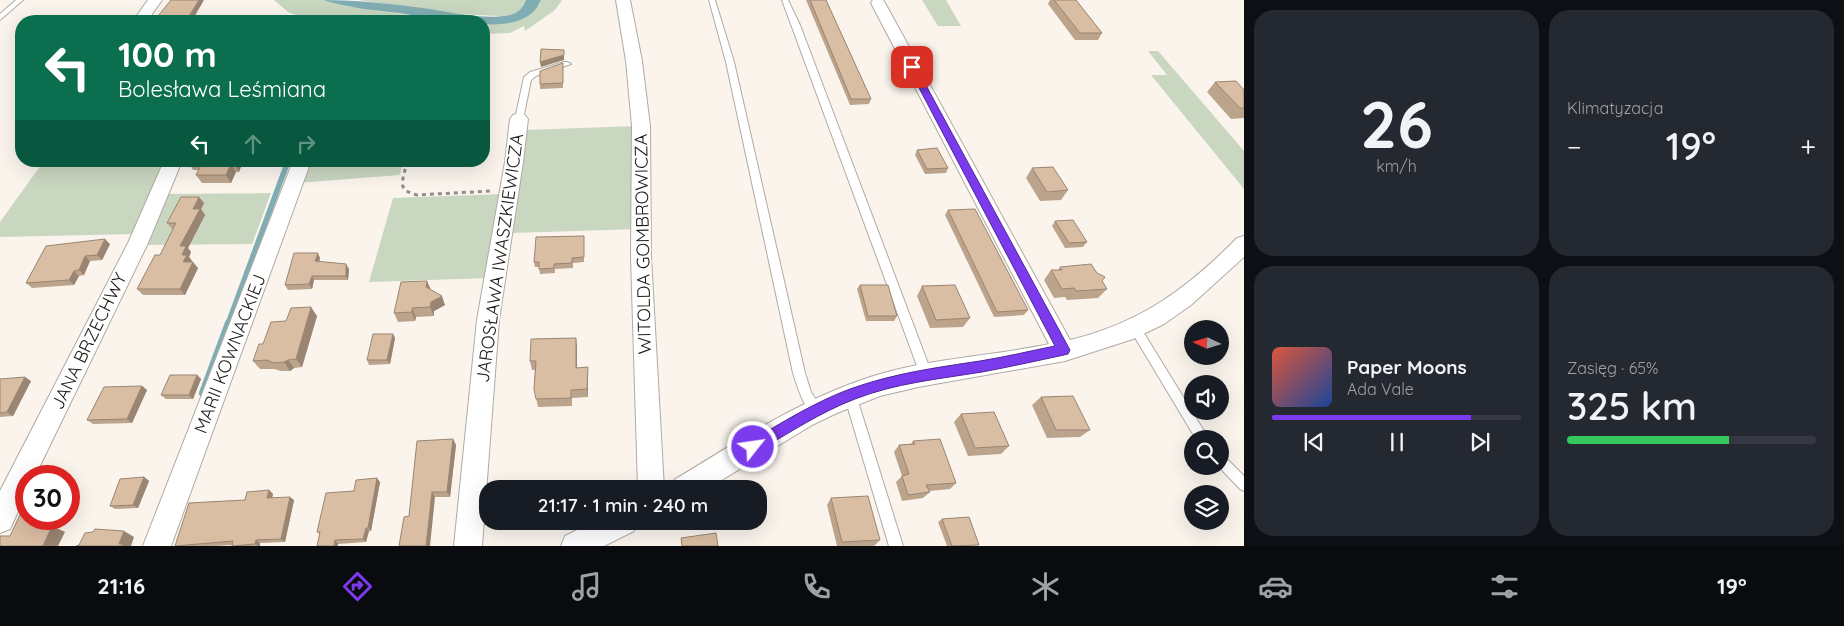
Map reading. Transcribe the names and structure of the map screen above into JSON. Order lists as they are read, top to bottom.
{
  "streets": {
    "street": [
      "WITOLDA GOMBROWICZA",
      "JAROSŁAWA IWASZKIEWICZA",
      "JANA BRZECHWY",
      "MARII KOWNACKIEJ"
    ]
  },
  "north": "left",
  "page": {
    "tile": [
      ["26", "km/h"],
      "Klimatyzacja",
      ["Zasięg · 65%", "325 km"]
    ],
    "turn": ["100 m", "Bolesława Leśmiana"],
    "heat": ["−", "19°", "+"],
    "song": ["Paper Moons", "Ada Vale"],
    "limit": "30",
    "trip": "21:17 · 1 min · 240 m",
    "tabs": ["21:16", "19°"]
  }
}
